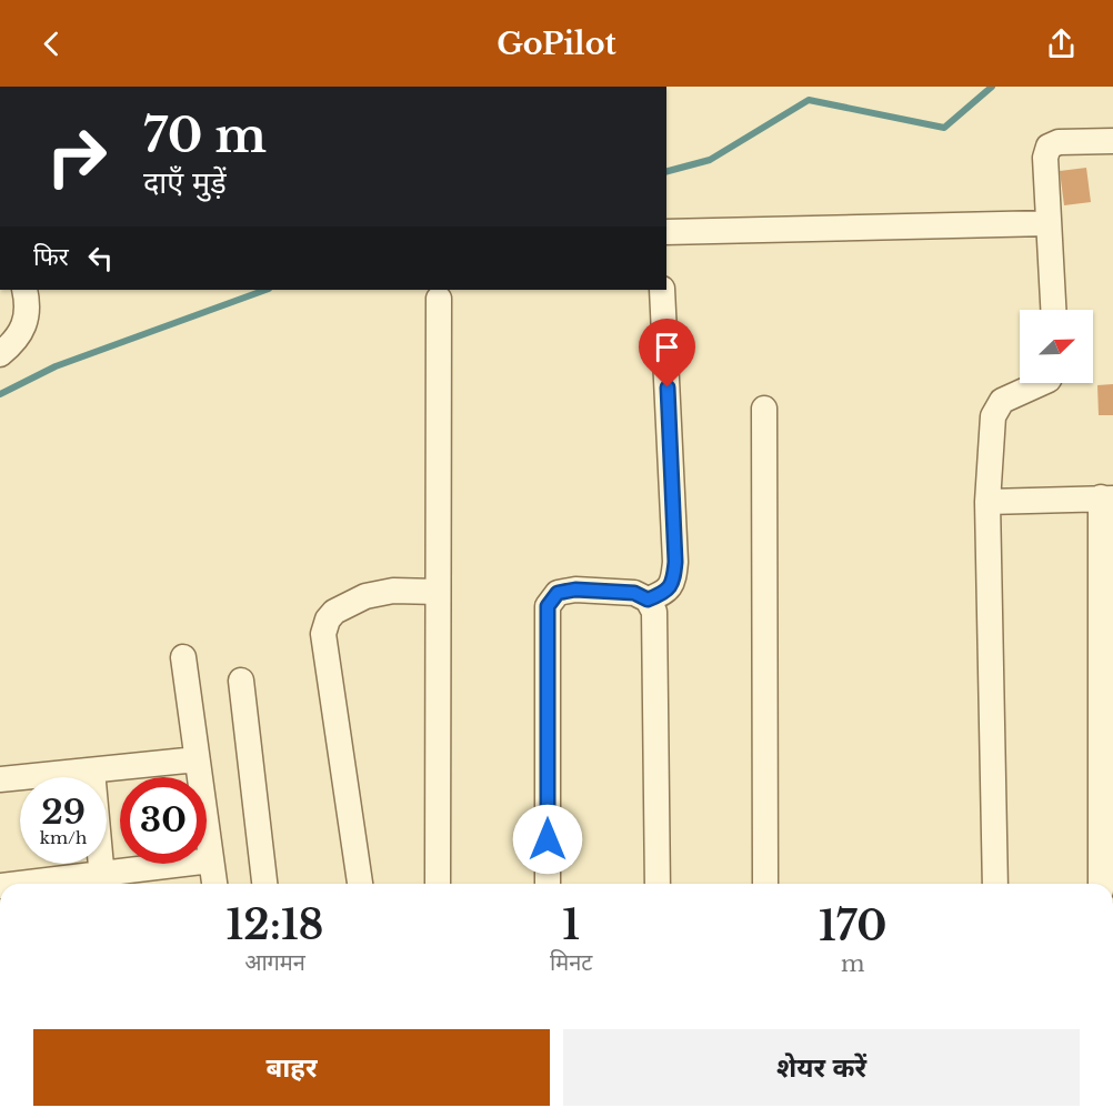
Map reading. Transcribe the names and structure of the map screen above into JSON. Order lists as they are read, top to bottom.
{
  "north": "top right",
  "page": {
    "header": "GoPilot",
    "turn": ["70 m", "दाएँ मुड़ें"],
    "then": "फिर",
    "speed": "29 km/h",
    "limit": "30",
    "eta": [
      "12:18",
      "आगमन",
      "1",
      "मिनट",
      "170",
      "m"
    ],
    "buttons": ["बाहर", "शेयर करें"]
  }
}
